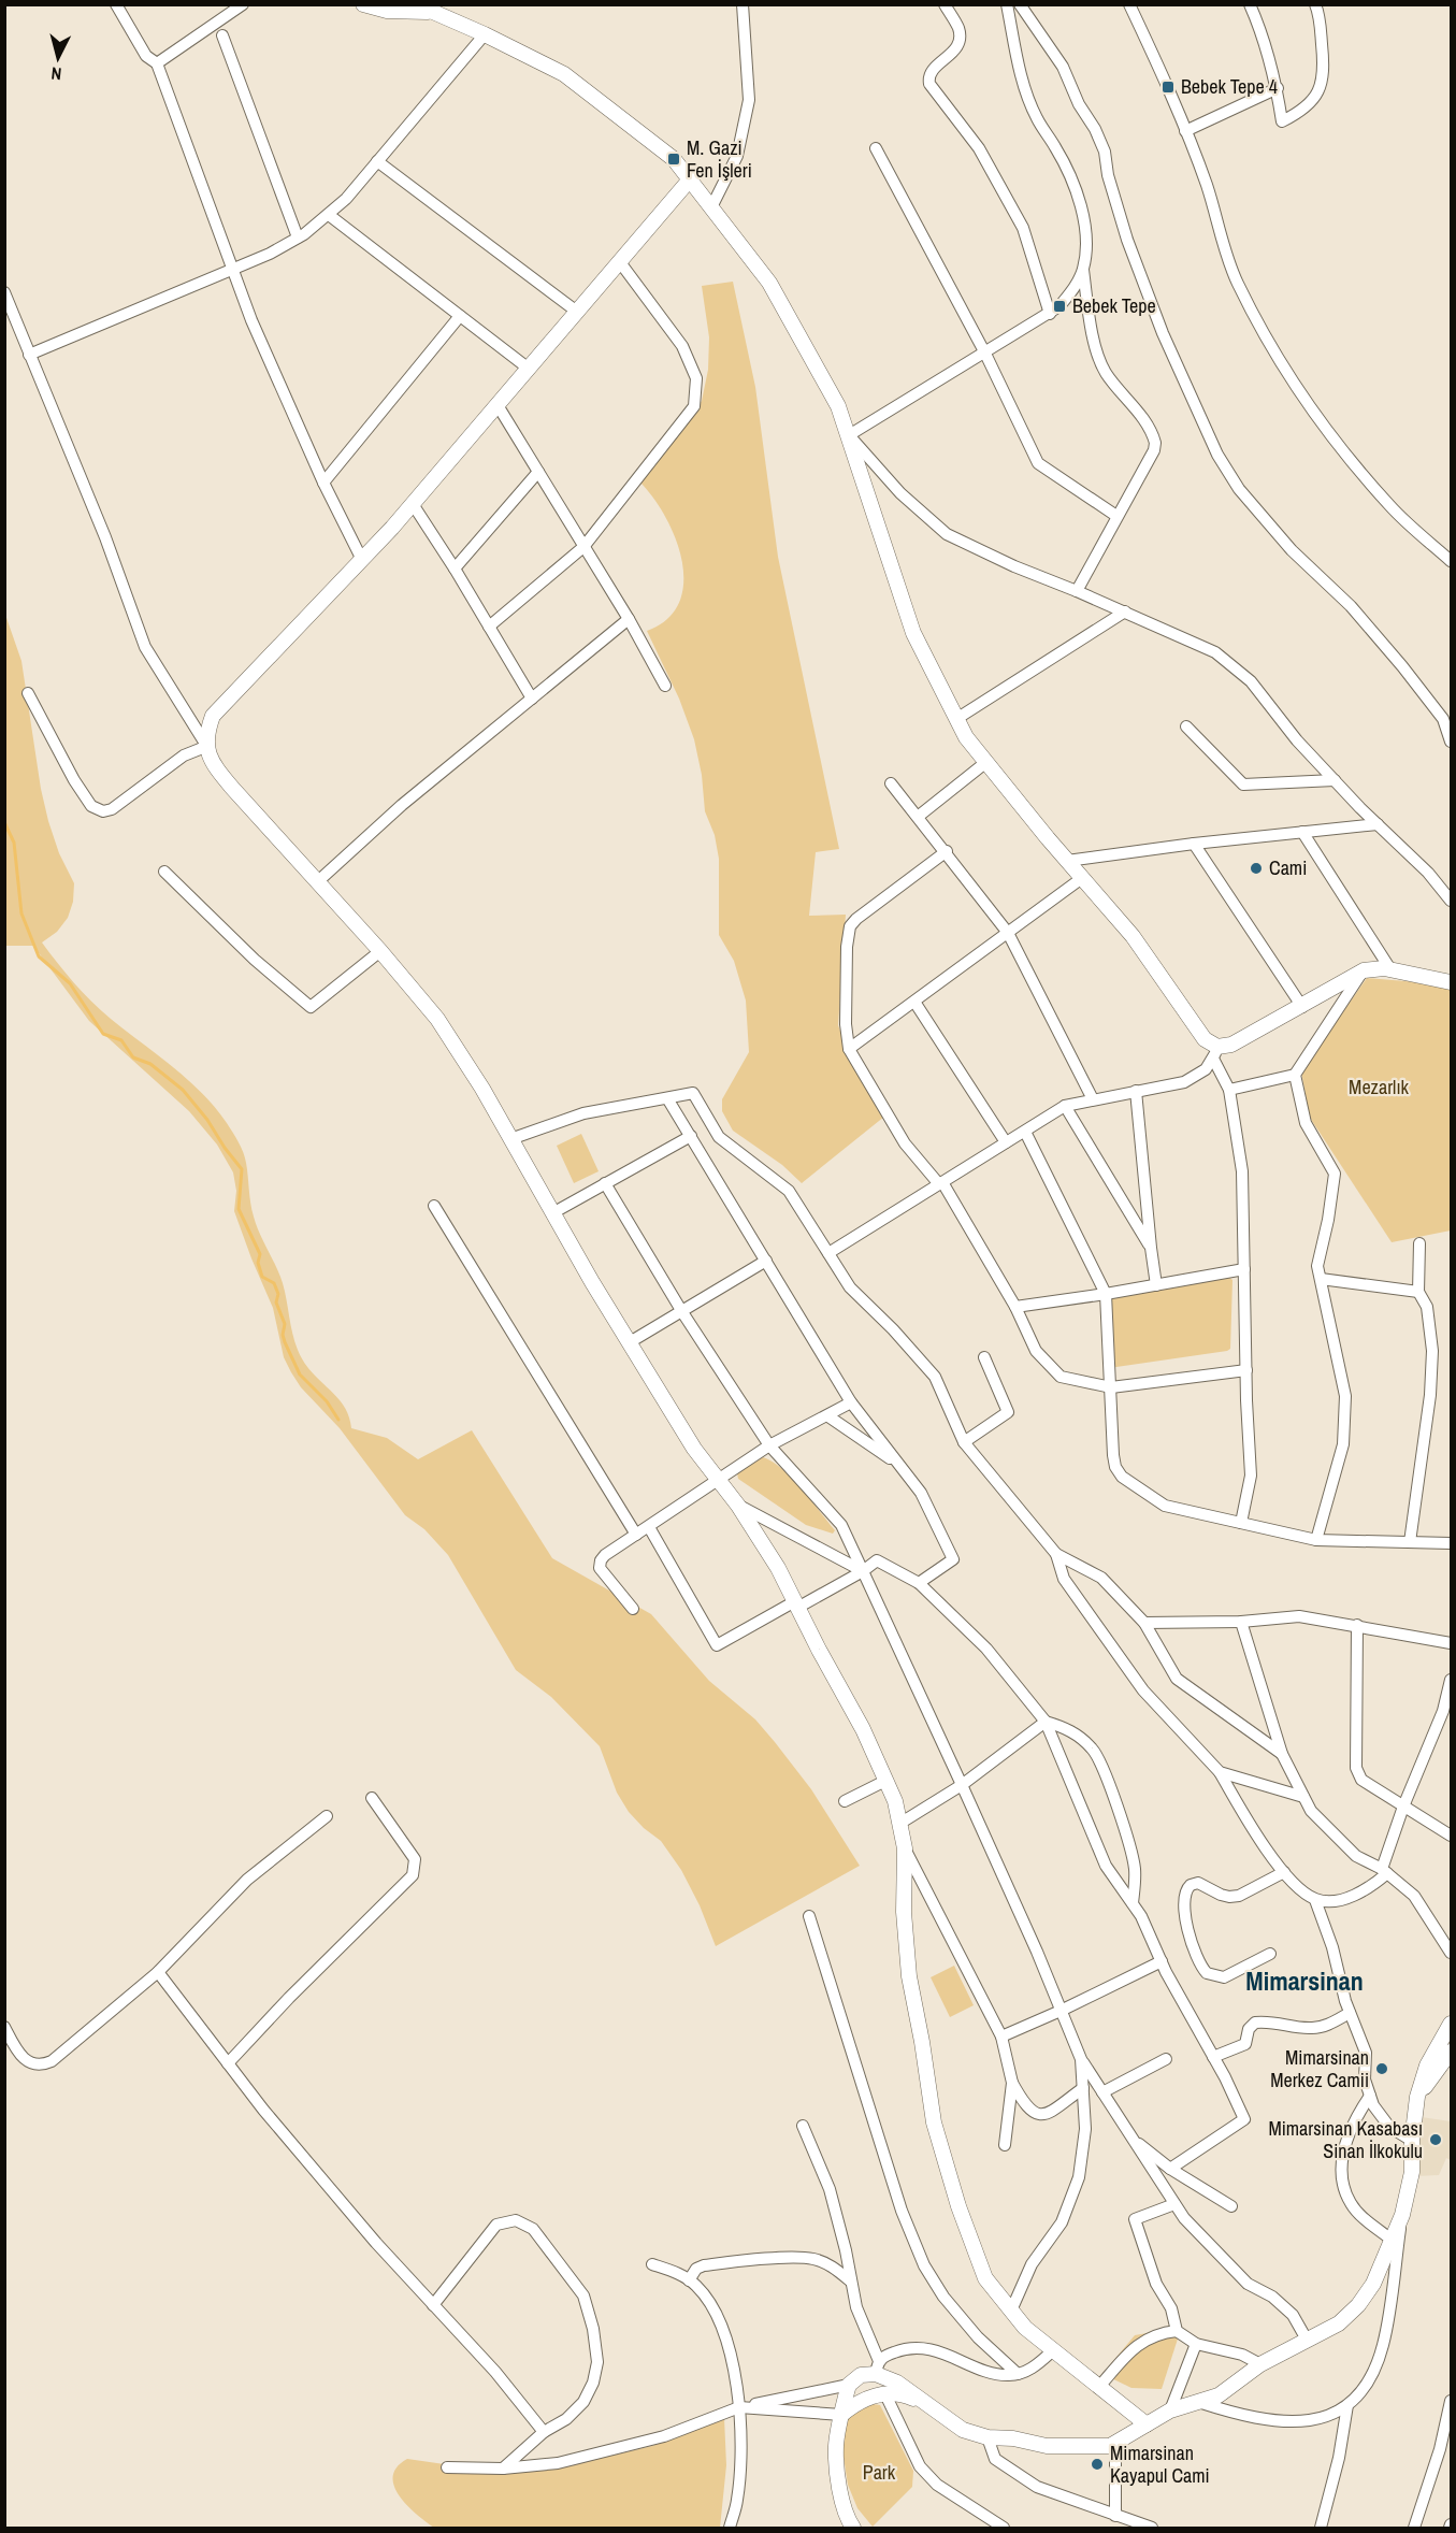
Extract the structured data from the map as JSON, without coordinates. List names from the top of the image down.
{
  "districts": ["Mimarsinan"],
  "parks": ["Mezarlık", "Park"],
  "places": {
    "transit": ["Bebek Tepe 4", "M. Gazi Fen İşleri", "Bebek Tepe"],
    "other": [
      "Cami",
      "Mimarsinan Merkez Camii",
      "Mimarsinan Kasabası Sinan İlkokulu",
      "Mimarsinan Kayapul Cami"
    ]
  },
  "north": "bottom"
}
